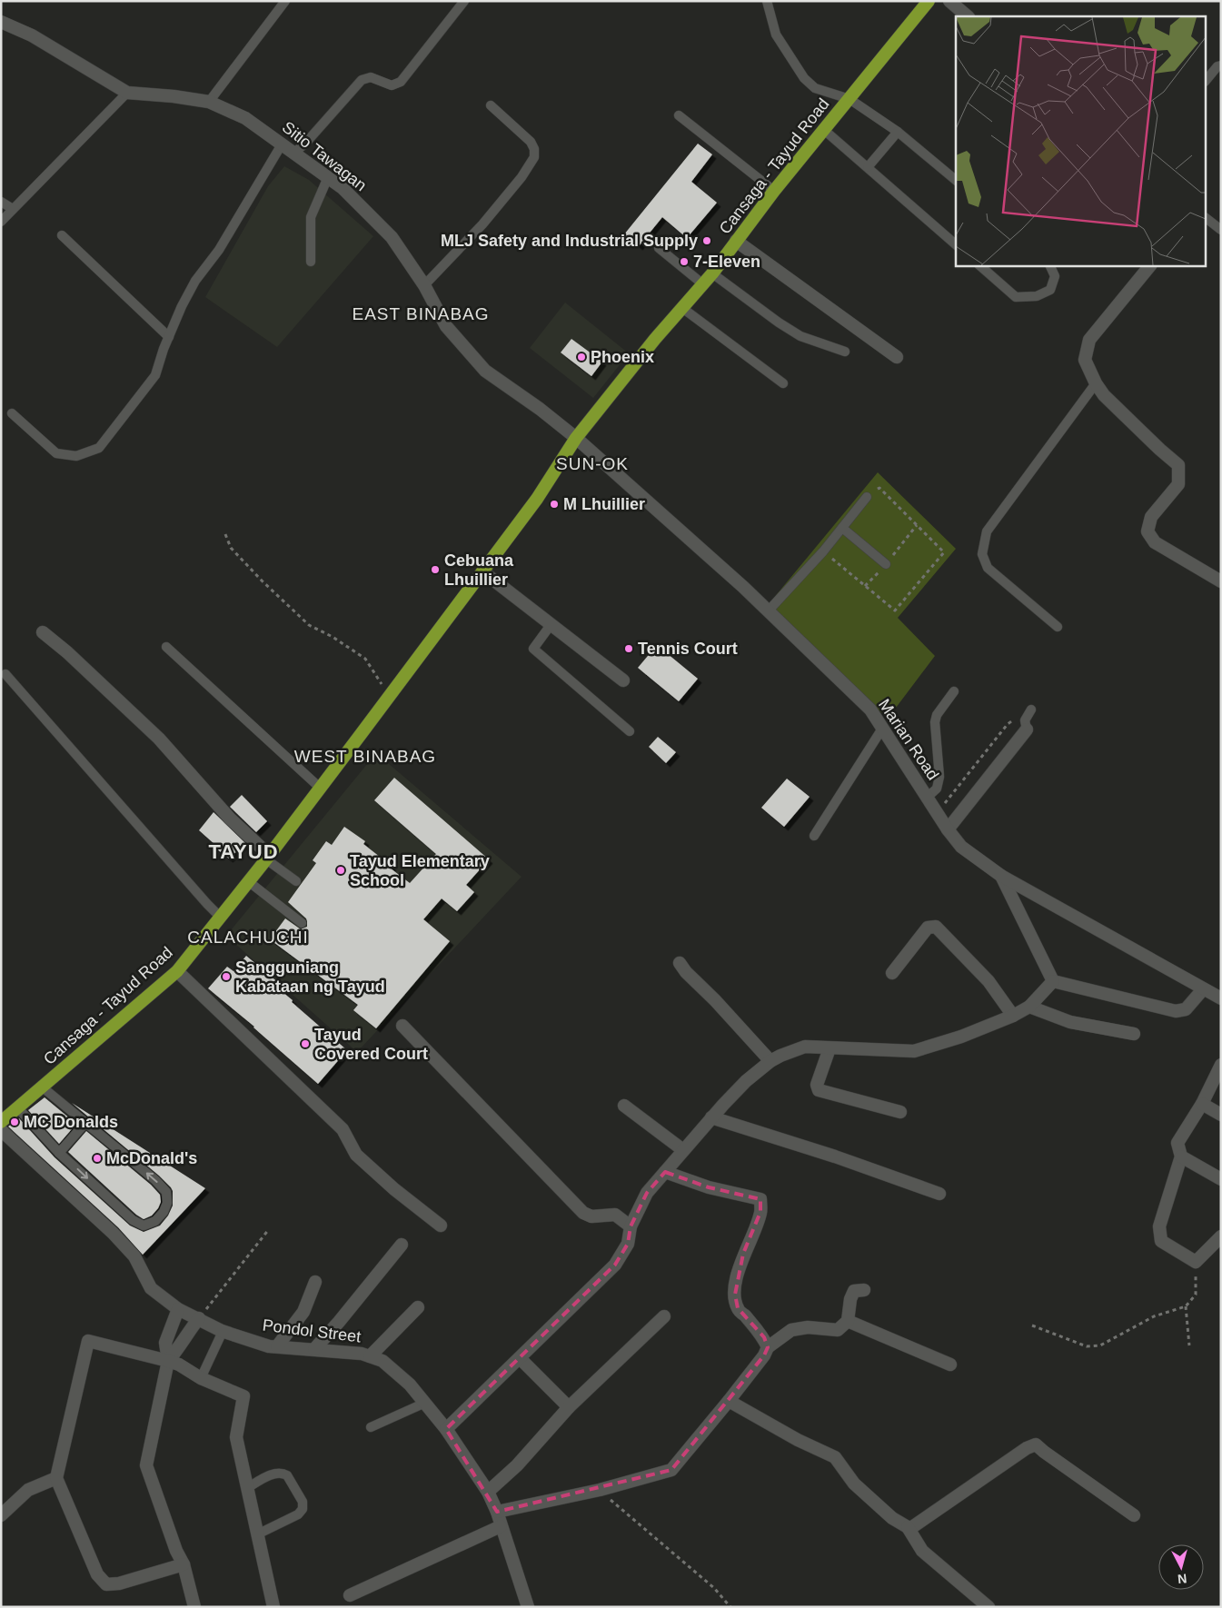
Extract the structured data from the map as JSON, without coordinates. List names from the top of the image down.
{
  "streets": {
    "highway": ["Cansaga - Tayud Road"],
    "street": ["Sitio Tawagan", "Marian Road", "Pondol Street"]
  },
  "crossings": [
    ["Sitio Tawagan", "Cansaga - Tayud Road"],
    ["Sitio Tawagan", "Marian Road"],
    ["Cansaga - Tayud Road", "Marian Road"]
  ],
  "districts": [
    "EAST BINABAG",
    "SUN-OK",
    "WEST BINABAG",
    "TAYUD",
    "CALACHUCHI"
  ],
  "places": [
    "MLJ Safety and Industrial Supply",
    "7-Eleven",
    "Phoenix",
    "M Lhuillier",
    "Cebuana Lhuillier",
    "Tennis Court",
    "Tayud Elementary School",
    "Sangguniang Kabataan ng Tayud",
    "Tayud Covered Court",
    "MC Donalds",
    "McDonald's"
  ],
  "north": "bottom"
}
